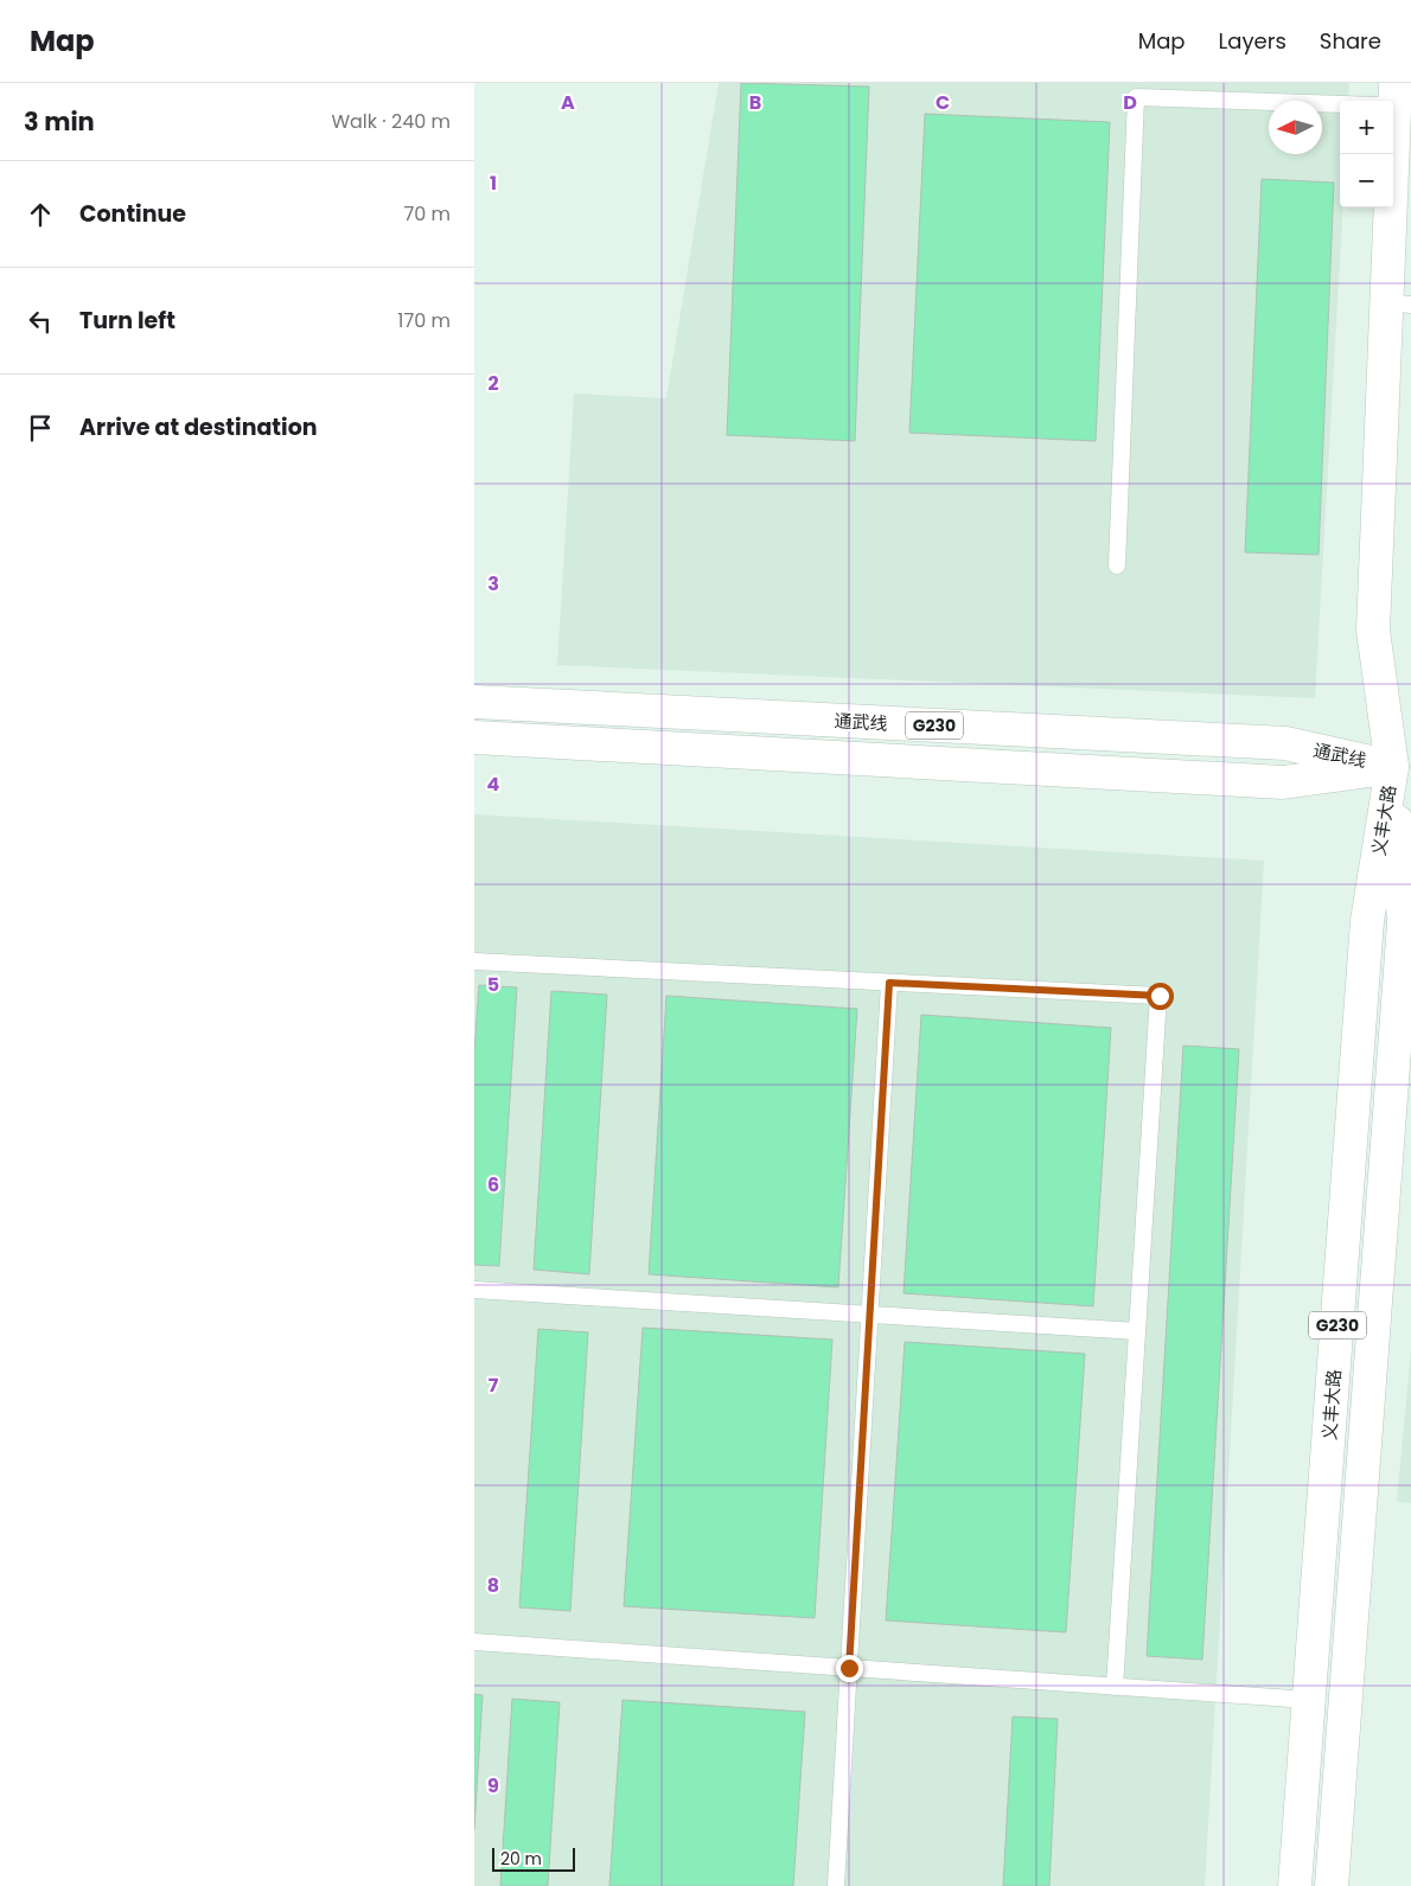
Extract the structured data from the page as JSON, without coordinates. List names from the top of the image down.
{
  "streets": {
    "main road": ["通武线", "G230", "义丰大路"]
  },
  "crossings": [
    ["通武线", "义丰大路"]
  ],
  "scale_bar": "20 m",
  "north": "left",
  "page": {
    "header": "Map",
    "nav": ["Map", "Layers", "Share"],
    "heading": ["3 min", "Walk · 240 m"],
    "map_buttons": ["+", "−"],
    "list": [
      ["Continue", "70 m"],
      ["Turn left", "170 m"],
      "Arrive at destination"
    ],
    "scale": "20 m"
  },
  "grid": {
    "columns": [
      "A",
      "B",
      "C",
      "D"
    ],
    "rows": [
      "1",
      "2",
      "3",
      "4",
      "5",
      "6",
      "7",
      "8",
      "9"
    ]
  }
}
